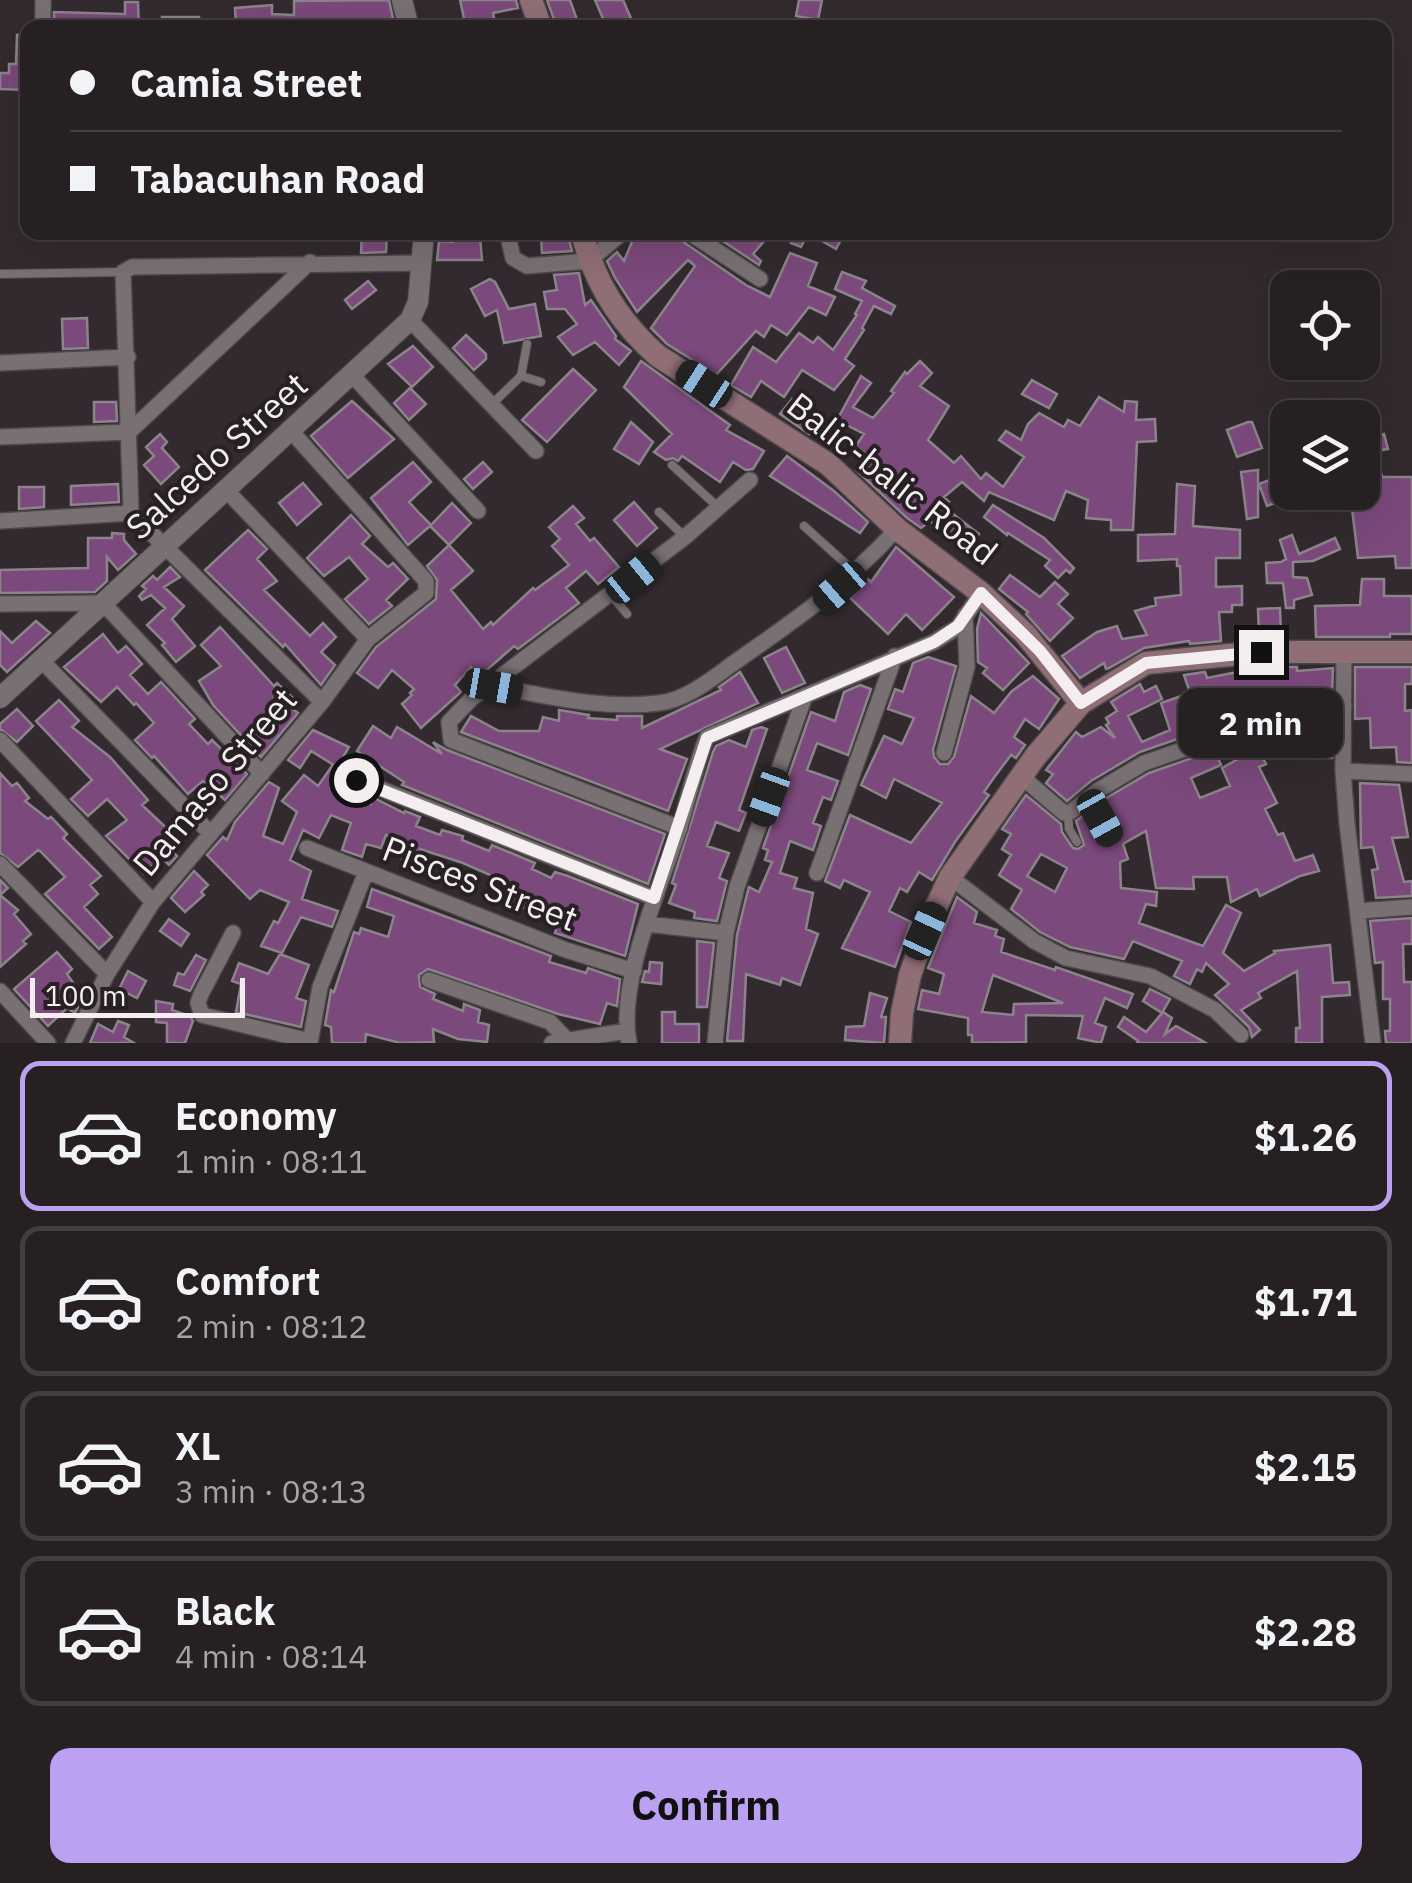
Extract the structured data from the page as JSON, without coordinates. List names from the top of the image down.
{
  "streets": {
    "main road": ["Balic-balic Road"],
    "street": ["Salcedo Street", "Damaso Street", "Pisces Street"]
  },
  "crossings": [
    ["Salcedo Street", "Damaso Street"]
  ],
  "scale_bar": "100 m",
  "page": {
    "banner": ["Camia Street", "Tabacuhan Road"],
    "bubble": "2 min",
    "scale": "100 m",
    "list": [
      {
        "name": "Economy",
        "note": "1 min · 08:11",
        "value": "$1.26"
      },
      {
        "name": "Comfort",
        "note": "2 min · 08:12",
        "value": "$1.71"
      },
      {
        "name": "XL",
        "note": "3 min · 08:13",
        "value": "$2.15"
      },
      {
        "name": "Black",
        "note": "4 min · 08:14",
        "value": "$2.28"
      }
    ],
    "buttons": "Confirm"
  }
}
